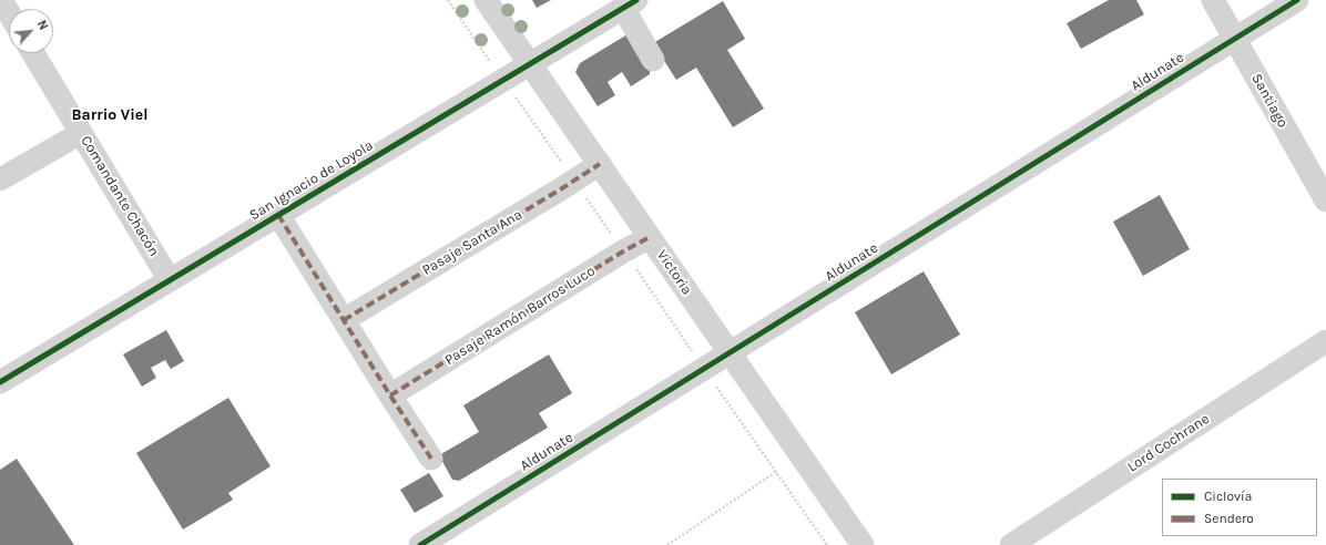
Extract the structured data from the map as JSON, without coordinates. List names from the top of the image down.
{
  "streets": {
    "street": [
      "Aldunate",
      "Santiago",
      "San Ignacio de Loyola",
      "Comandante Chacón",
      "Pasaje Santa Ana",
      "Victoria",
      "Pasaje Ramón Barros Luco",
      "Lord Cochrane"
    ]
  },
  "crossings": [
    ["Aldunate", "Santiago"],
    ["Aldunate", "Victoria"],
    ["San Ignacio de Loyola", "Comandante Chacón"],
    ["San Ignacio de Loyola", "Victoria"],
    ["Pasaje Santa Ana", "Victoria"],
    ["Victoria", "Pasaje Ramón Barros Luco"]
  ],
  "districts": ["Barrio Viel"],
  "legend": ["Ciclovía", "Sendero"],
  "north": "top right"
}
